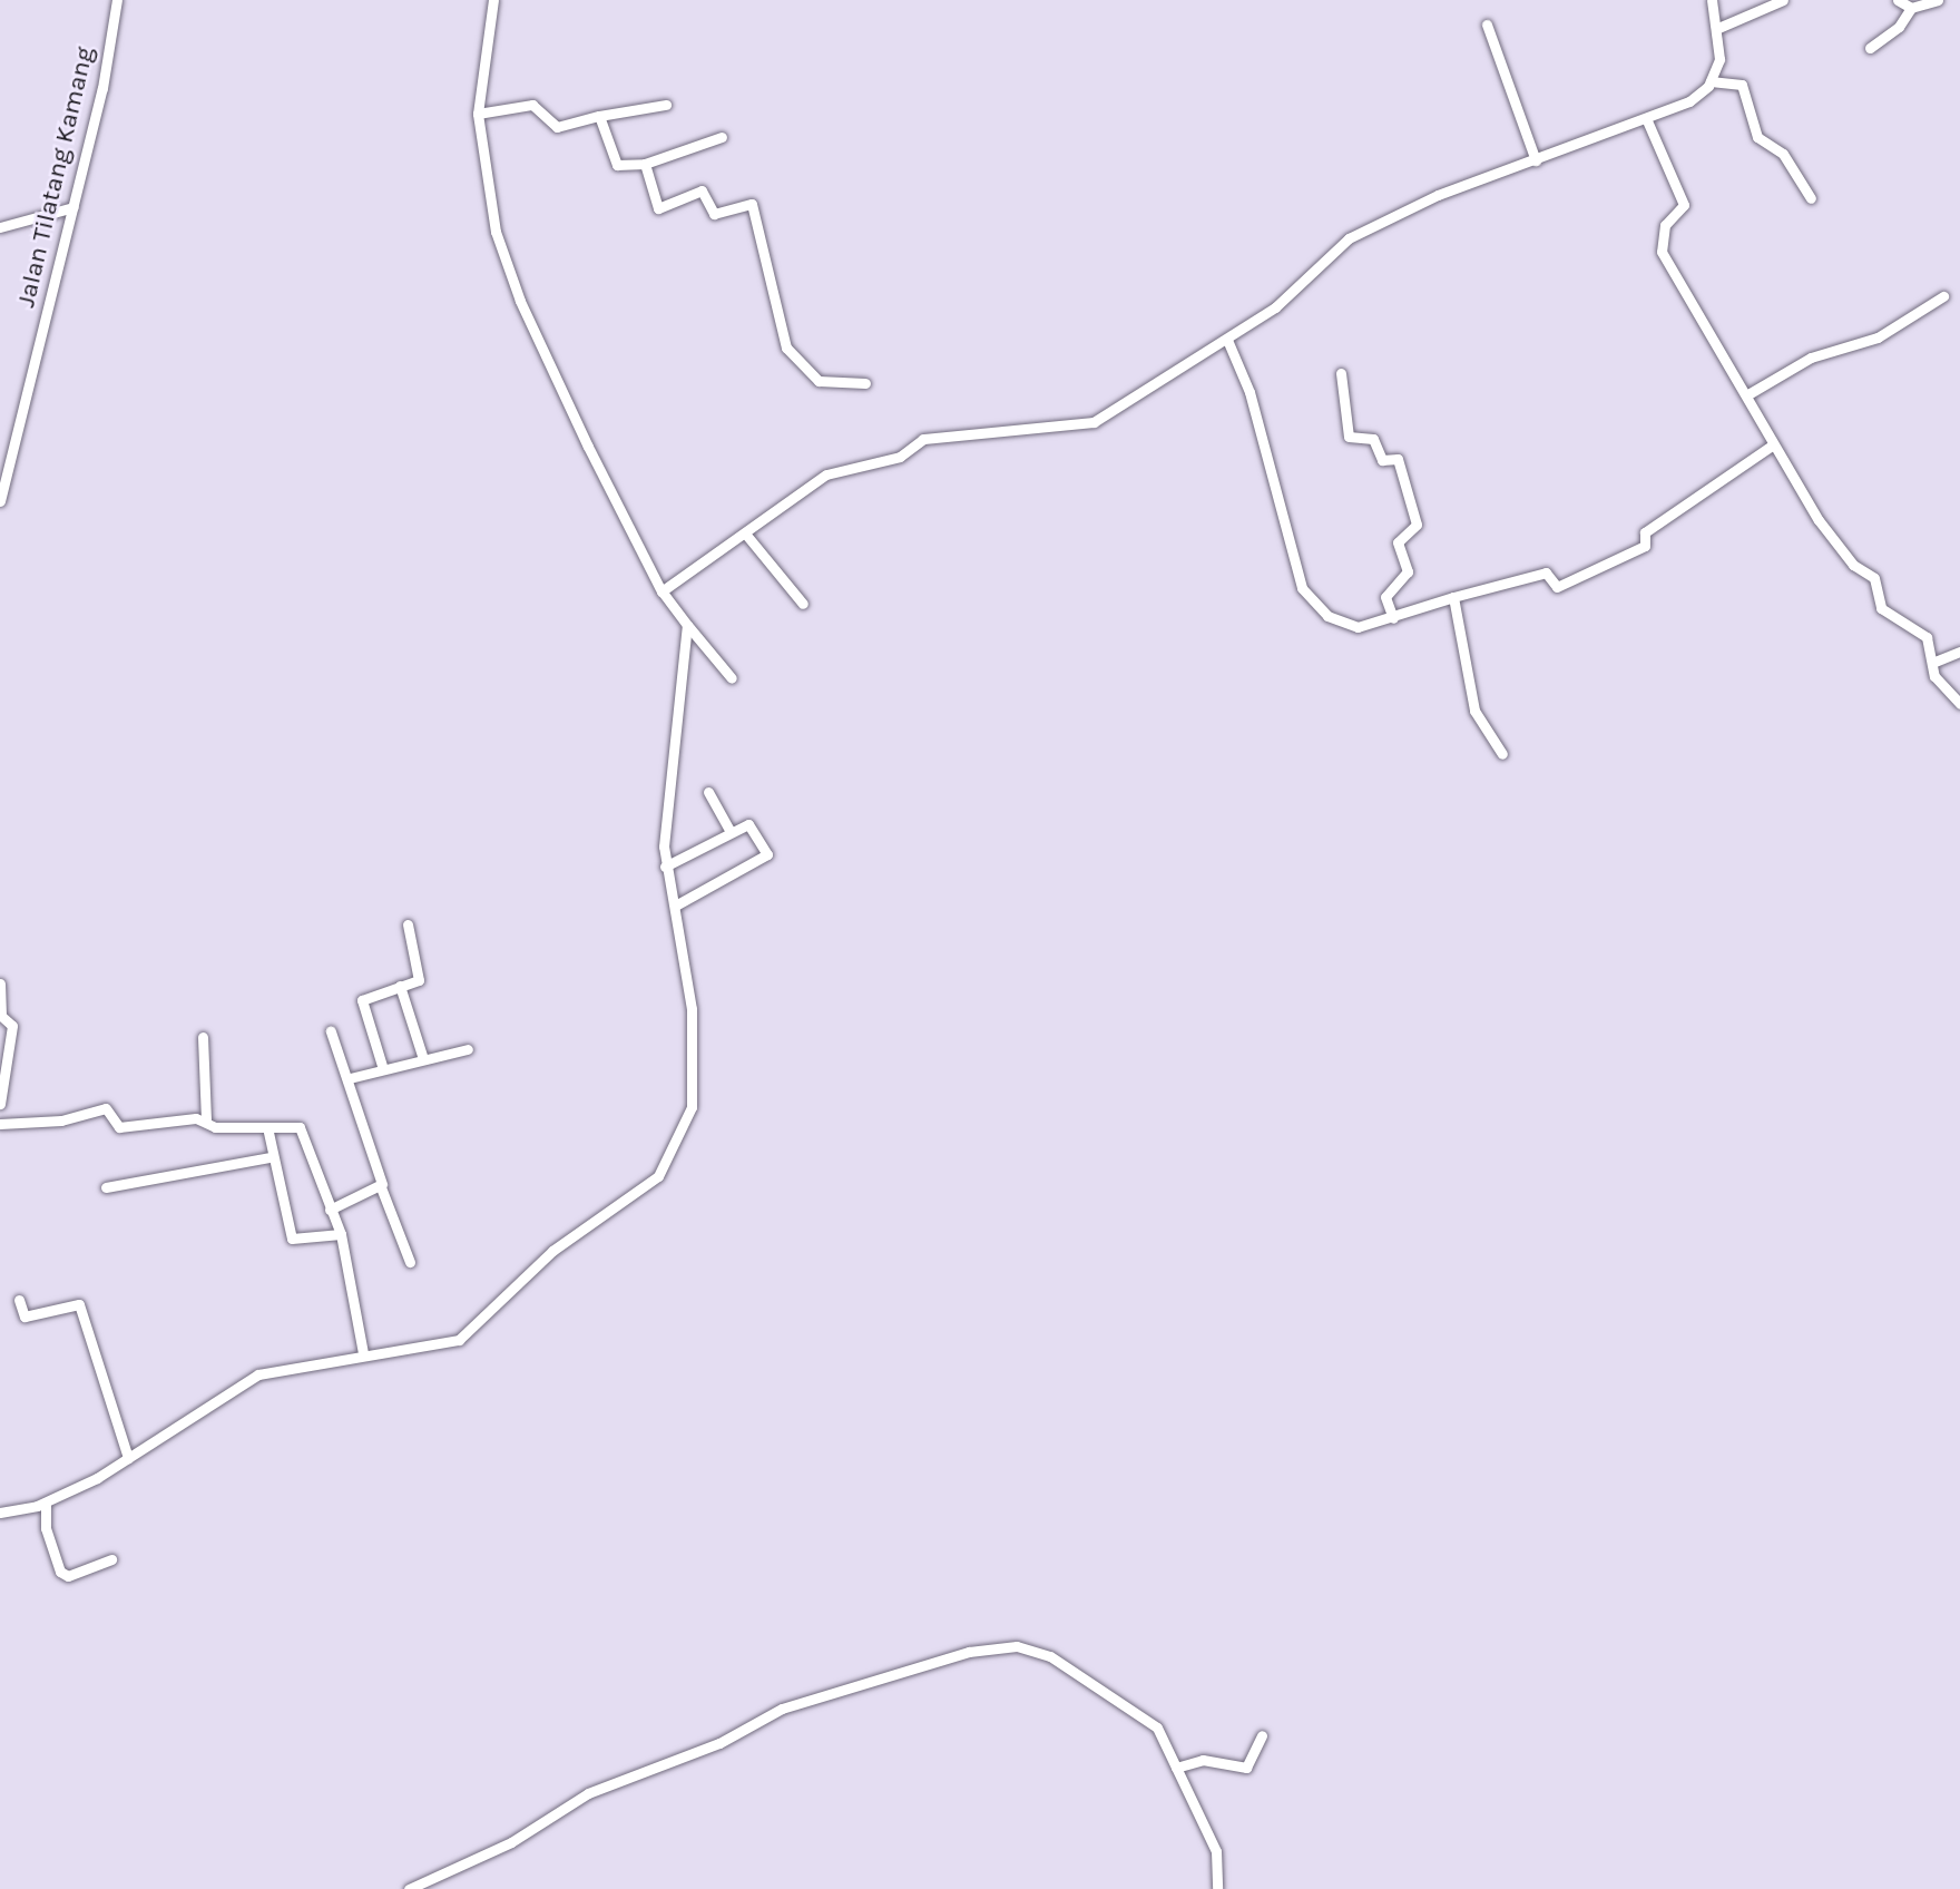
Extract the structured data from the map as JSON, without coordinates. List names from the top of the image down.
{
  "streets": {
    "street": ["Jalan Tilatang Kamang"]
  }
}
